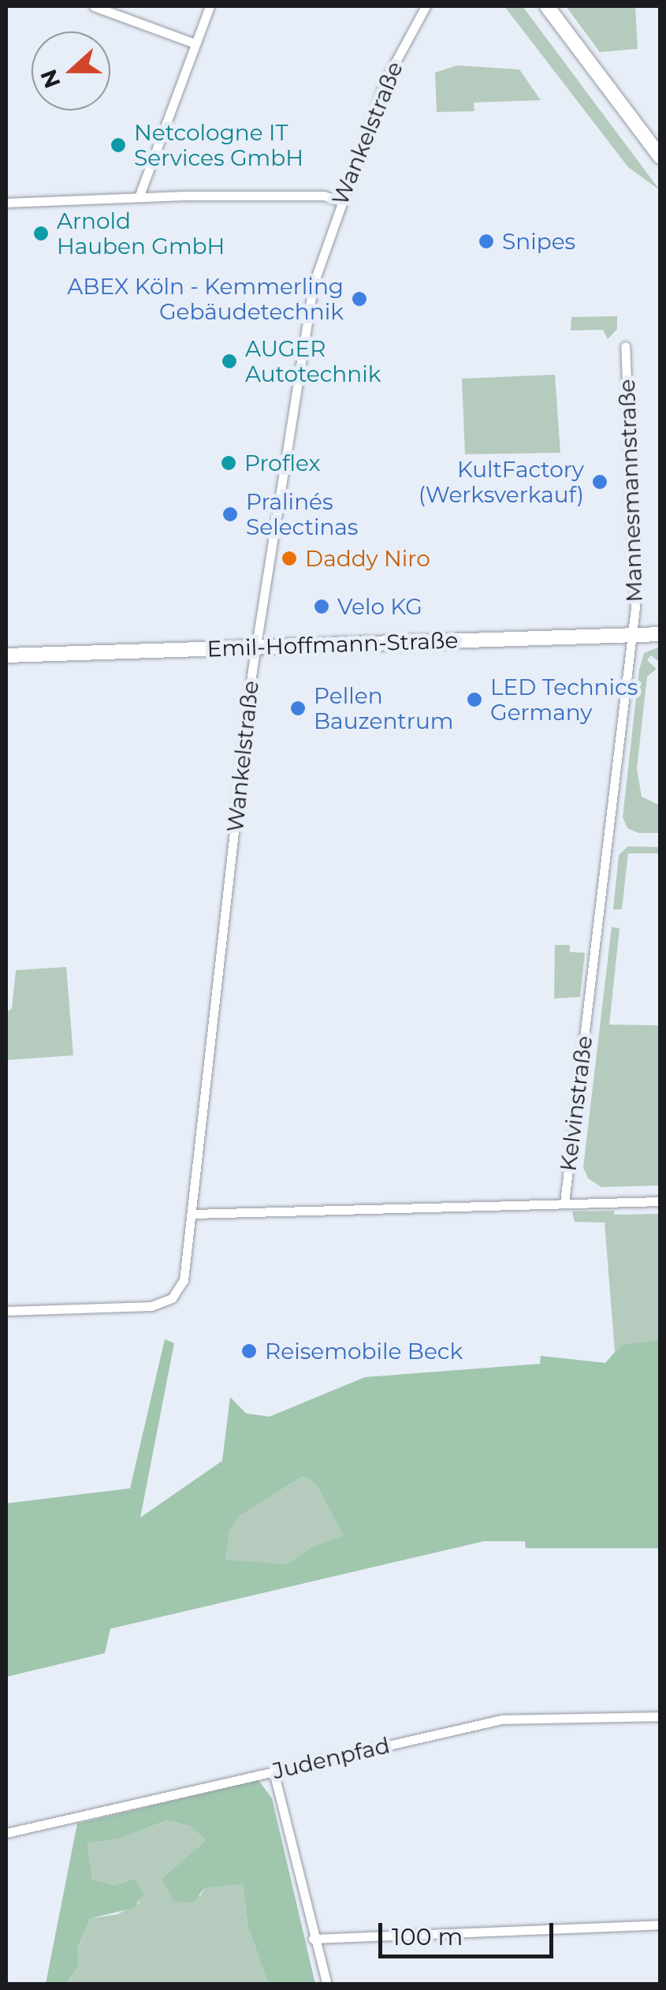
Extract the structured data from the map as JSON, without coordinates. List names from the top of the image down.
{
  "streets": {
    "street": [
      "Wankelstraße",
      "Mannesmannstraße",
      "Emil-Hoffmann-Straße",
      "Kelvinstraße",
      "Judenpfad"
    ]
  },
  "crossings": [
    ["Wankelstraße", "Emil-Hoffmann-Straße"],
    ["Wankelstraße", "Kelvinstraße"],
    ["Mannesmannstraße", "Emil-Hoffmann-Straße"],
    ["Mannesmannstraße", "Kelvinstraße"],
    ["Emil-Hoffmann-Straße", "Kelvinstraße"]
  ],
  "places": [
    "Netcologne IT Services GmbH",
    "Arnold Hauben GmbH",
    "Snipes",
    "ABEX Köln - Kemmerling Gebäudetechnik",
    "AUGER Autotechnik",
    "Proflex",
    "KultFactory (Werksverkauf)",
    "Pralinés Selectinas",
    "Daddy Niro",
    "Velo KG",
    "LED Technics Germany",
    "Pellen Bauzentrum",
    "Reisemobile Beck"
  ],
  "scale_bar": "100 m",
  "north": "left"
}
